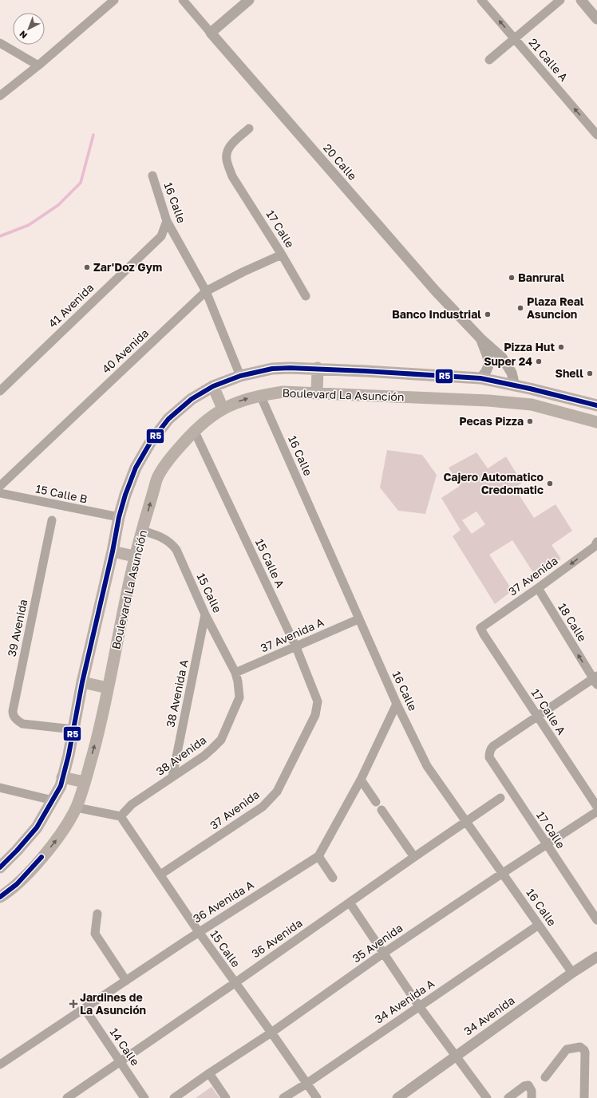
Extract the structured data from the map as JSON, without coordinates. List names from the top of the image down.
{
  "streets": {
    "main road": ["Boulevard La Asunción"],
    "street": [
      "21 Calle A",
      "20 Calle",
      "16 Calle",
      "17 Calle",
      "41 Avenida",
      "40 Avenida",
      "15 Calle B",
      "15 Calle A",
      "37 Avenida",
      "15 Calle",
      "18 Calle",
      "39 Avenida",
      "37 Avenida A",
      "38 Avenida A",
      "17 Calle A",
      "38 Avenida",
      "36 Avenida A",
      "36 Avenida",
      "35 Avenida",
      "34 Avenida A",
      "34 Avenida",
      "14 Calle"
    ]
  },
  "crossings": [
    ["20 Calle", "Boulevard La Asunción"],
    ["16 Calle", "41 Avenida"],
    ["16 Calle", "40 Avenida"],
    ["16 Calle", "Boulevard La Asunción"],
    ["16 Calle", "37 Avenida A"],
    ["16 Calle", "36 Avenida A"],
    ["16 Calle", "36 Avenida"],
    ["16 Calle", "35 Avenida"],
    ["16 Calle", "34 Avenida A"],
    ["16 Calle", "34 Avenida"],
    ["17 Calle", "40 Avenida"],
    ["17 Calle", "17 Calle A"],
    ["17 Calle", "35 Avenida"],
    ["Boulevard La Asunción", "15 Calle B"],
    ["Boulevard La Asunción", "15 Calle A"],
    ["Boulevard La Asunción", "15 Calle"],
    ["Boulevard La Asunción", "39 Avenida"],
    ["15 Calle A", "37 Avenida"],
    ["15 Calle A", "37 Avenida A"],
    ["37 Avenida", "15 Calle"],
    ["37 Avenida", "18 Calle"],
    ["37 Avenida", "17 Calle A"],
    ["15 Calle", "37 Avenida A"],
    ["15 Calle", "38 Avenida A"],
    ["15 Calle", "38 Avenida"],
    ["15 Calle", "36 Avenida A"],
    ["15 Calle", "36 Avenida"],
    ["15 Calle", "35 Avenida"],
    ["15 Calle", "34 Avenida A"],
    ["37 Avenida A", "38 Avenida"],
    ["38 Avenida A", "38 Avenida"],
    ["36 Avenida A", "14 Calle"],
    ["36 Avenida", "14 Calle"]
  ],
  "one_way": ["21 Calle A", "18 Calle"],
  "places": {
    "other": [
      "Zar'Doz Gym",
      "Banrural",
      "Plaza Real Asuncion",
      "Banco Industrial",
      "Pizza Hut",
      "Super 24",
      "Shell",
      "Pecas Pizza",
      "Cajero Automatico Credomatic"
    ],
    "health": ["Jardines de La Asunción"]
  },
  "lines": ["transit line R5"],
  "north": "bottom left"
}
